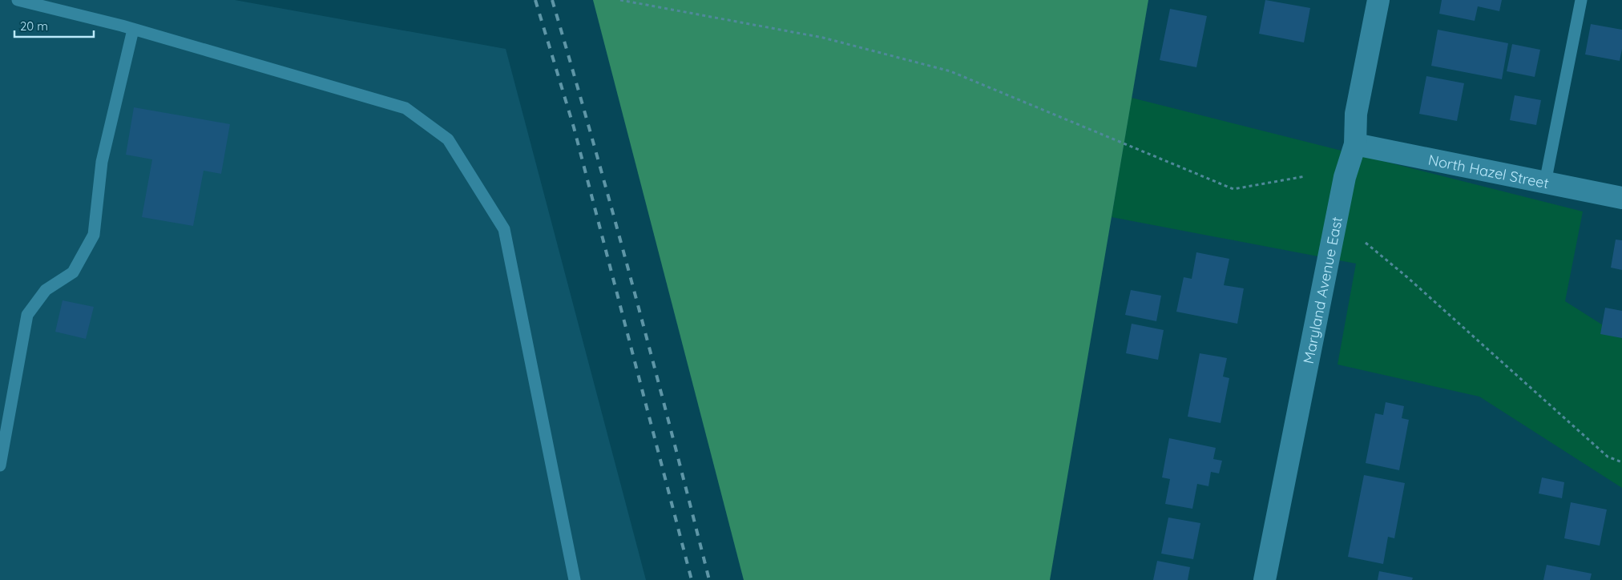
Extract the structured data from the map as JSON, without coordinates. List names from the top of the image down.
{
  "streets": {
    "street": ["North Hazel Street", "Maryland Avenue East"]
  },
  "crossings": [
    ["North Hazel Street", "Maryland Avenue East"]
  ],
  "scale_bar": "20 m"
}
